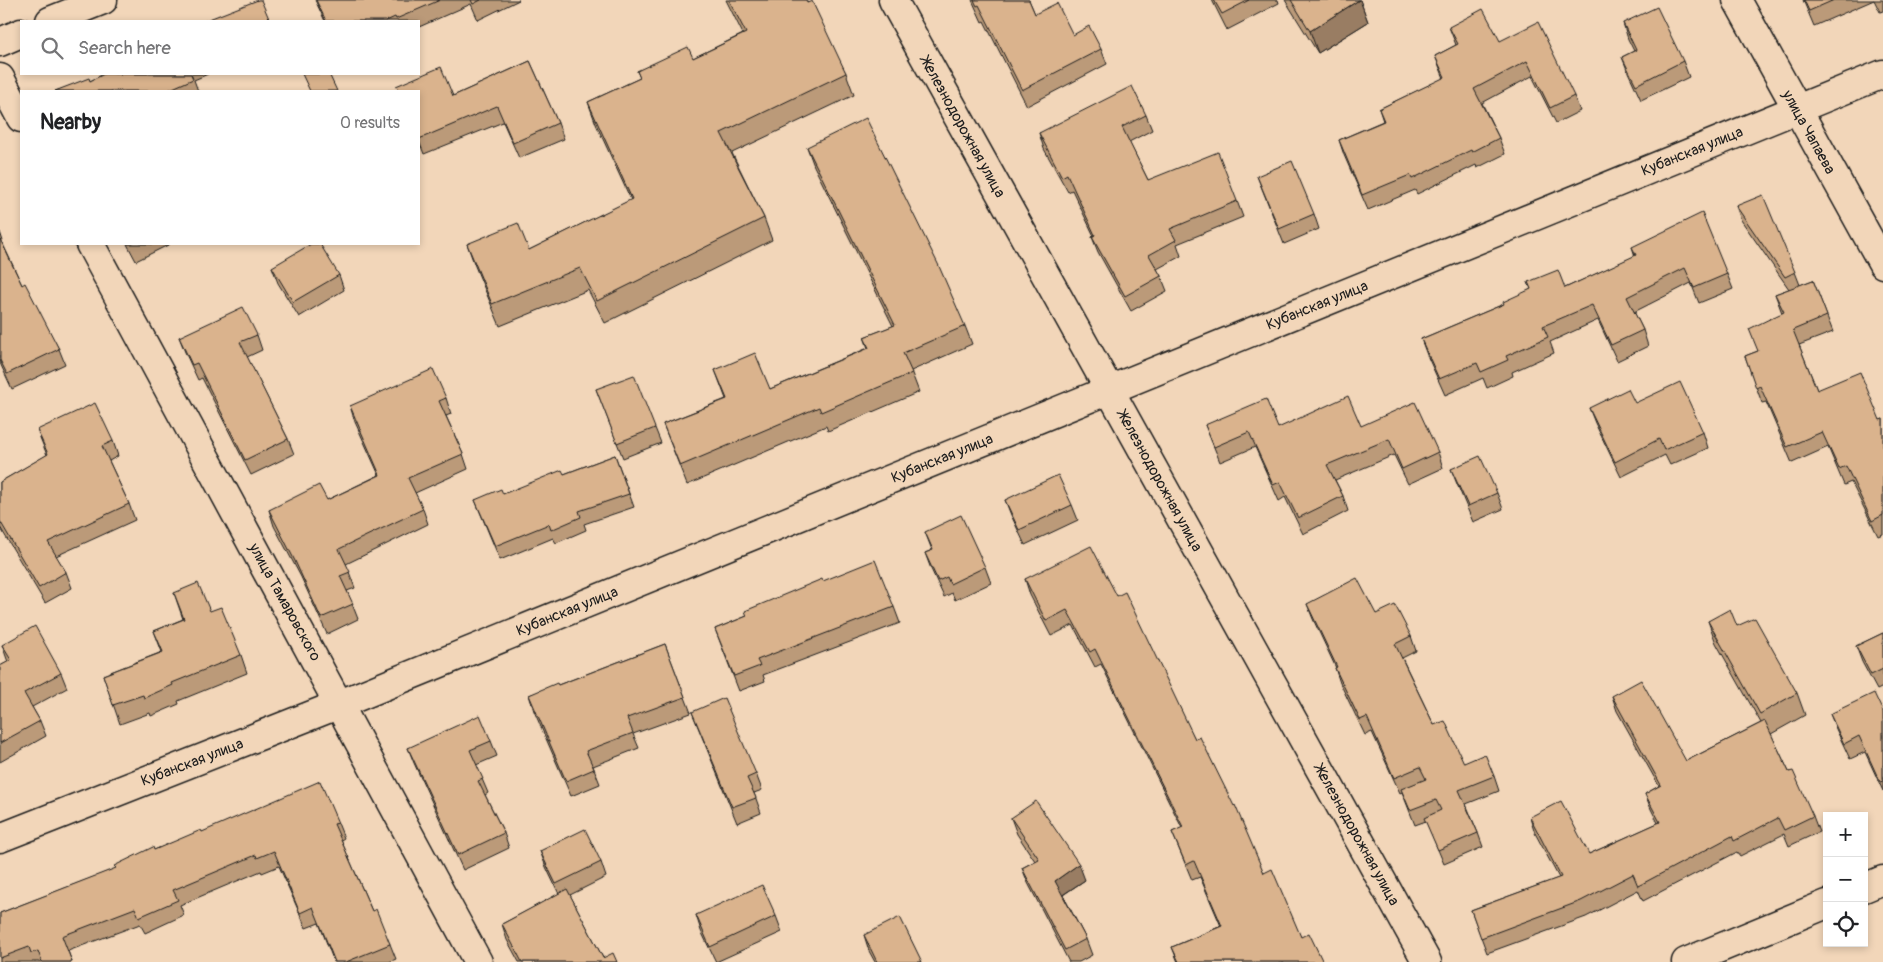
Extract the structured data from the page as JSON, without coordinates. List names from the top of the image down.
{
  "streets": {
    "street": [
      "Железнодорожная улица",
      "улица Чапаева",
      "Кубанская улица",
      "улица Тамаровского"
    ]
  },
  "crossings": [
    ["Железнодорожная улица", "Кубанская улица"],
    ["улица Чапаева", "Кубанская улица"],
    ["Кубанская улица", "улица Тамаровского"]
  ],
  "page": {
    "search": "Search here",
    "heading": ["Nearby", "0 results"],
    "map_buttons": ["+", "−"]
  }
}
